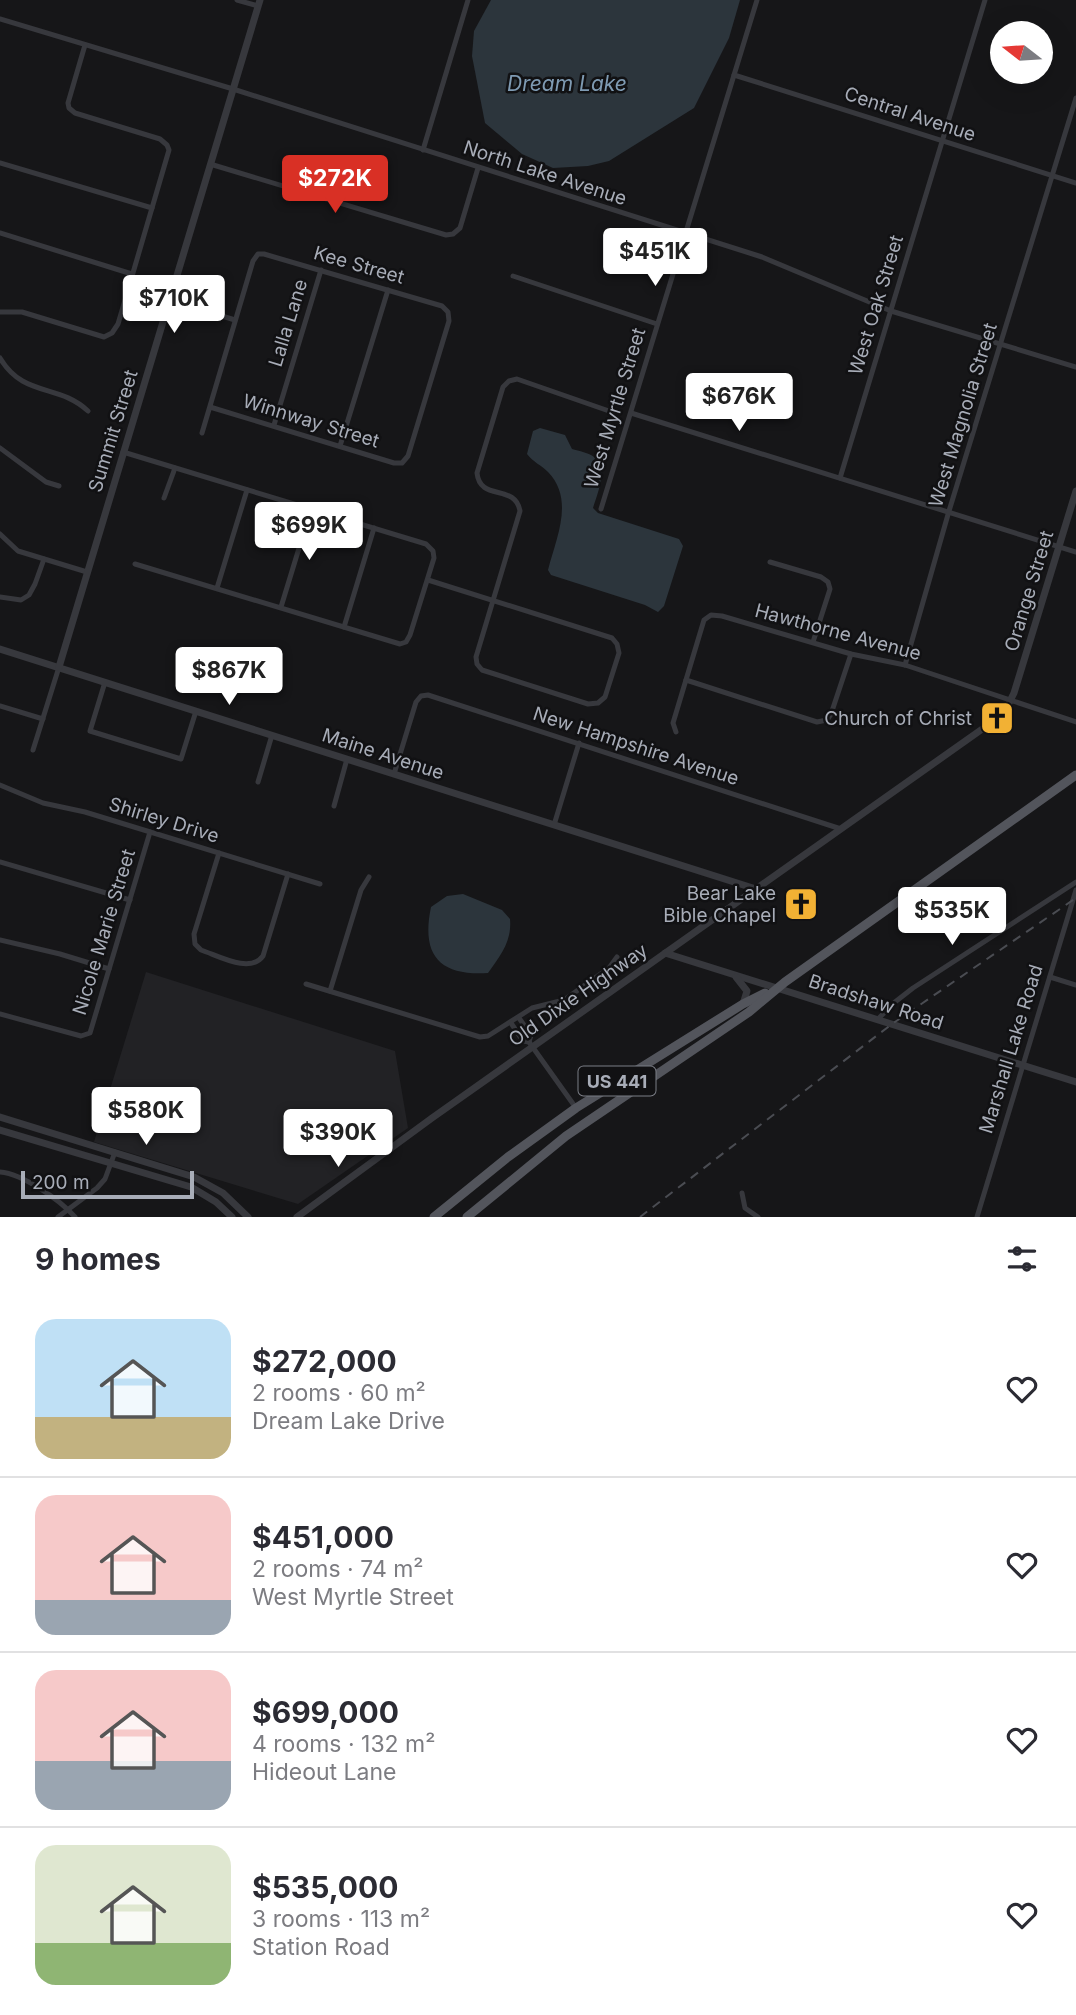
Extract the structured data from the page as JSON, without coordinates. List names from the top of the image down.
{
  "streets": {
    "main road": ["US 441"],
    "street": [
      "Central Avenue",
      "North Lake Avenue",
      "Kee Street",
      "West Oak Street",
      "Lalla Lane",
      "West Myrtle Street",
      "West Magnolia Street",
      "Winnway Street",
      "Summit Street",
      "Orange Street",
      "Hawthorne Avenue",
      "New Hampshire Avenue",
      "Maine Avenue",
      "Shirley Drive",
      "Nicole Marie Street",
      "Old Dixie Highway",
      "Bradshaw Road",
      "Marshall Lake Road"
    ]
  },
  "crossings": [
    ["Central Avenue", "West Oak Street"],
    ["Central Avenue", "West Myrtle Street"],
    ["Central Avenue", "West Magnolia Street"],
    ["North Lake Avenue", "West Oak Street"],
    ["North Lake Avenue", "West Myrtle Street"],
    ["North Lake Avenue", "West Magnolia Street"],
    ["North Lake Avenue", "Summit Street"],
    ["Kee Street", "Lalla Lane"],
    ["Kee Street", "Winnway Street"],
    ["Lalla Lane", "Winnway Street"],
    ["West Magnolia Street", "Hawthorne Avenue"],
    ["Summit Street", "Maine Avenue"],
    ["Orange Street", "Hawthorne Avenue"],
    ["Orange Street", "Old Dixie Highway"],
    ["Hawthorne Avenue", "Old Dixie Highway"],
    ["New Hampshire Avenue", "Maine Avenue"],
    ["New Hampshire Avenue", "Old Dixie Highway"],
    ["Maine Avenue", "Old Dixie Highway"],
    ["Shirley Drive", "Nicole Marie Street"],
    ["Old Dixie Highway", "Bradshaw Road"],
    ["Bradshaw Road", "Marshall Lake Road"],
    ["Bradshaw Road", "US 441"]
  ],
  "water": ["Dream Lake"],
  "places": {
    "church": ["Church of Christ", "Bear Lake Bible Chapel"]
  },
  "scale_bar": "200 m",
  "north": "left",
  "page": {
    "price": [
      "$272K",
      "$451K",
      "$710K",
      "$676K",
      "$699K",
      "$867K",
      "$535K",
      "$580K",
      "$390K"
    ],
    "scale": "200 m",
    "heading": "9 homes",
    "list": [
      {
        "name": "$272,000",
        "note": "2 rooms · 60 m² · Dream Lake Drive"
      },
      {
        "name": "$451,000",
        "note": "2 rooms · 74 m² · West Myrtle Street"
      },
      {
        "name": "$699,000",
        "note": "4 rooms · 132 m² · Hideout Lane"
      },
      {
        "name": "$535,000",
        "note": "3 rooms · 113 m² · Station Road"
      }
    ]
  }
}
